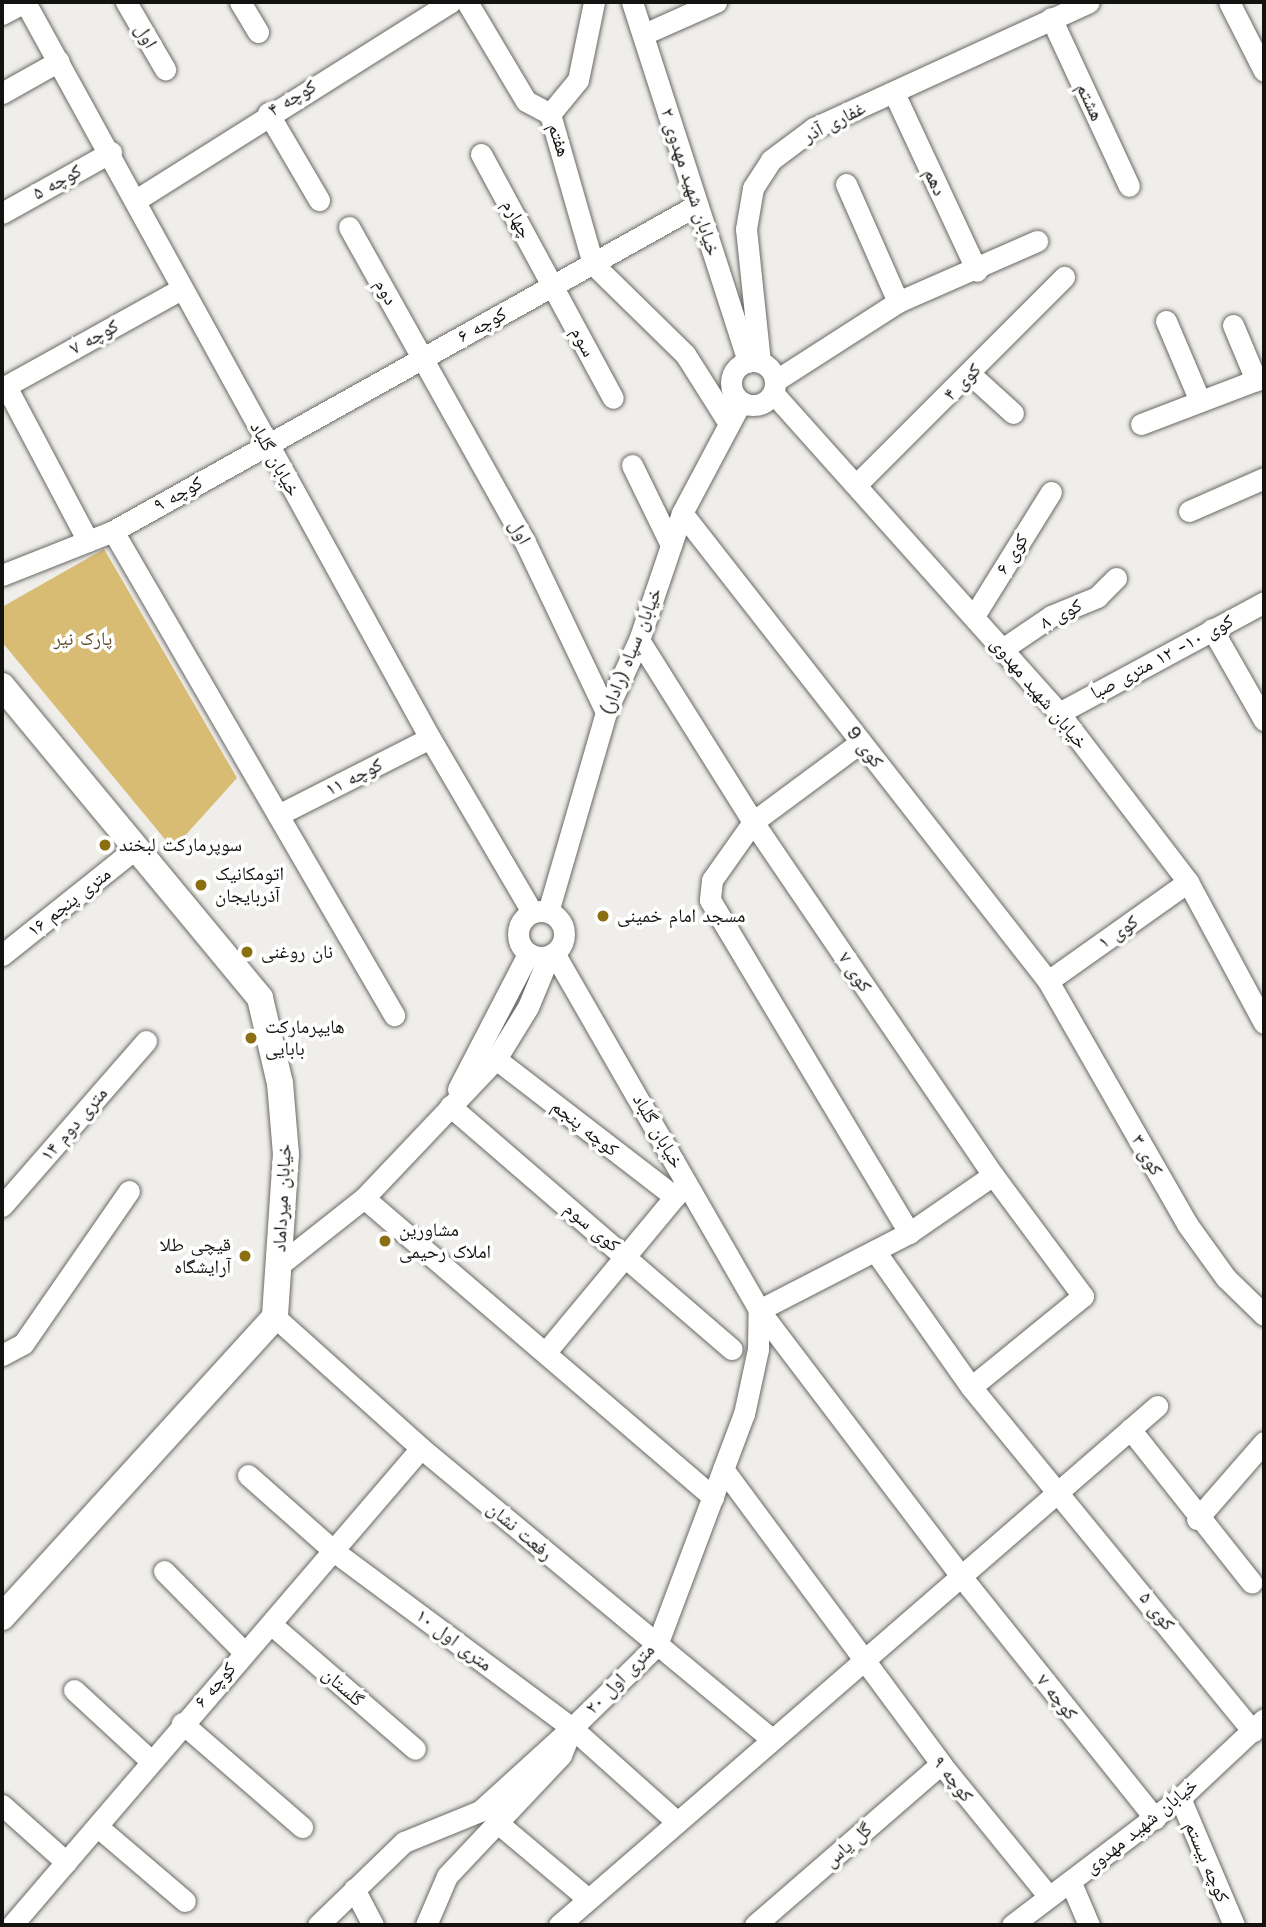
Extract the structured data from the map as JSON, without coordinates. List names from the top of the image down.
{
  "streets": {
    "main road": ["خیابان میرداماد"],
    "street": [
      "اول",
      "کوچه ۴",
      "هشتم",
      "غفاری آذر",
      "هفتم",
      "کوچه ۵",
      "خیابان شهید مهدوی ۲",
      "دهم",
      "چهارم",
      "دوم",
      "کوچه ۶",
      "کوچه ۷",
      "سوم",
      "کوی ۴",
      "خیابان گلباد",
      "کوچه ۹",
      "کوی ۶",
      "کوی ۸",
      "خیابان سپاه (رادار)",
      "کوی ۱۰- ۱۲ متری صبا",
      "خیابان شهید مهدوی",
      "کوی 9",
      "کوچه ۱۱",
      "۱۶ متری پنجم",
      "کوی ۱",
      "کوی ۷",
      "۱۴ متری دوم",
      "کوچه پنجم",
      "کوی ۳",
      "کوی سوم",
      "رفعت نشان",
      "کوی ۵",
      "۱۰ متری اول",
      "۲۰ متری اول",
      "گلستان",
      "گل یاس",
      "کوچه بیستم"
    ]
  },
  "crossings": [
    ["اول", "دوم"],
    ["اول", "کوچه ۶"],
    ["اول", "خیابان سپاه (رادار)"],
    ["کوچه ۴", "خیابان گلباد"],
    ["هشتم", "غفاری آذر"],
    ["غفاری آذر", "خیابان شهید مهدوی ۲"],
    ["غفاری آذر", "دهم"],
    ["غفاری آذر", "خیابان سپاه (رادار)"],
    ["غفاری آذر", "خیابان شهید مهدوی"],
    ["هفتم", "کوچه ۶"],
    ["کوچه ۵", "خیابان گلباد"],
    ["خیابان شهید مهدوی ۲", "کوچه ۶"],
    ["خیابان شهید مهدوی ۲", "خیابان سپاه (رادار)"],
    ["خیابان شهید مهدوی ۲", "خیابان شهید مهدوی"],
    ["چهارم", "کوچه ۶"],
    ["چهارم", "سوم"],
    ["دوم", "کوچه ۶"],
    ["کوچه ۶", "سوم"],
    ["کوچه ۶", "خیابان گلباد"],
    ["کوچه ۶", "کوچه ۹"],
    ["کوچه ۶", "رفعت نشان"],
    ["کوچه ۶", "۱۰ متری اول"],
    ["کوچه ۶", "گلستان"],
    ["کوچه ۷", "خیابان گلباد"],
    ["کوچه ۷", "کوچه ۹"],
    ["کوچه ۷", "خیابان شهید مهدوی"],
    ["کوی ۴", "خیابان شهید مهدوی"],
    ["خیابان گلباد", "کوچه ۹"],
    ["خیابان گلباد", "خیابان سپاه (رادار)"],
    ["خیابان گلباد", "کوچه ۱۱"],
    ["خیابان گلباد", "کوچه پنجم"],
    ["خیابان گلباد", "۲۰ متری اول"],
    ["کوچه ۹", "خیابان شهید مهدوی"],
    ["کوچه ۹", "۲۰ متری اول"],
    ["کوچه ۹", "گل یاس"],
    ["کوی ۶", "خیابان شهید مهدوی"],
    ["کوی ۸", "خیابان شهید مهدوی"],
    ["خیابان سپاه (رادار)", "خیابان شهید مهدوی"],
    ["خیابان سپاه (رادار)", "کوی 9"],
    ["خیابان سپاه (رادار)", "کوی ۷"],
    ["کوی ۱۰- ۱۲ متری صبا", "خیابان شهید مهدوی"],
    ["خیابان شهید مهدوی", "کوی ۱"],
    ["خیابان شهید مهدوی", "کوی ۵"],
    ["خیابان شهید مهدوی", "کوچه بیستم"],
    ["کوی 9", "کوی ۱"],
    ["کوی 9", "کوی ۳"],
    ["۱۶ متری پنجم", "خیابان میرداماد"],
    ["کوی ۱", "کوی ۳"],
    ["کوی ۷", "کوی ۵"],
    ["خیابان میرداماد", "رفعت نشان"],
    ["رفعت نشان", "۲۰ متری اول"],
    ["۱۰ متری اول", "۲۰ متری اول"]
  ],
  "parks": ["پارک نیر"],
  "places": [
    "سوپرمارکت لبخند",
    "اتومکانیک آذربایجان",
    "مسجد امام خمینی",
    "نان روغنی",
    "هایپرمارکت بابایی",
    "مشاورین املاک رحیمی",
    "قیچی طلا آرایشگاه"
  ]
}
